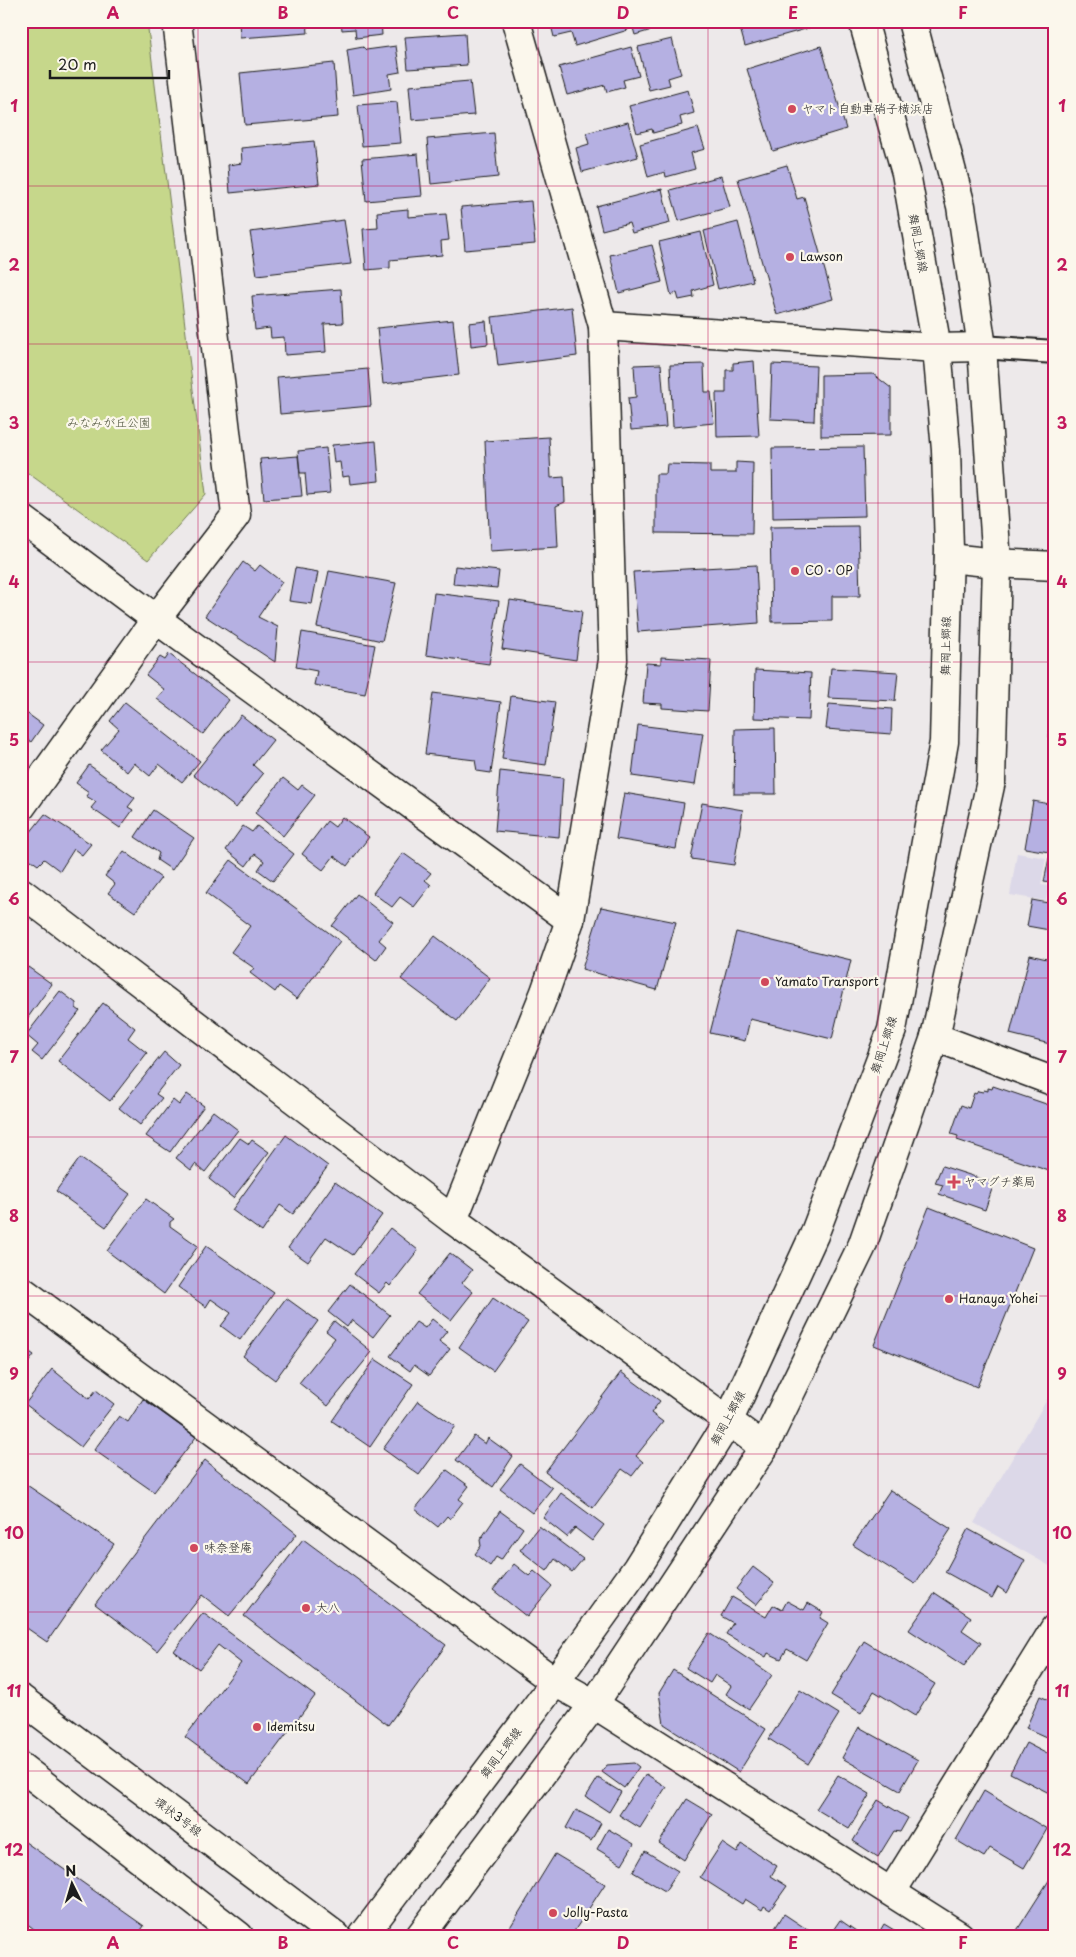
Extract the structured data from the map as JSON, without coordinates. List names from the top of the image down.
{
  "streets": {
    "street": ["舞岡上郷線", "環状3号線"]
  },
  "parks": ["みなみが丘公園"],
  "places": {
    "other": [
      "ヤマト自動車硝子横浜店",
      "Lawson",
      "CO・OP",
      "Yamato Transport",
      "Hanaya Yohei",
      "味奈登庵",
      "大八",
      "Idemitsu",
      "Jolly-Pasta"
    ],
    "health": ["ヤマグチ薬局"]
  },
  "scale_bar": "20 m",
  "north": "top",
  "grid": {
    "columns": [
      "A",
      "B",
      "C",
      "D",
      "E",
      "F"
    ],
    "rows": [
      "1",
      "2",
      "3",
      "4",
      "5",
      "6",
      "7",
      "8",
      "9",
      "10",
      "11",
      "12"
    ]
  }
}
